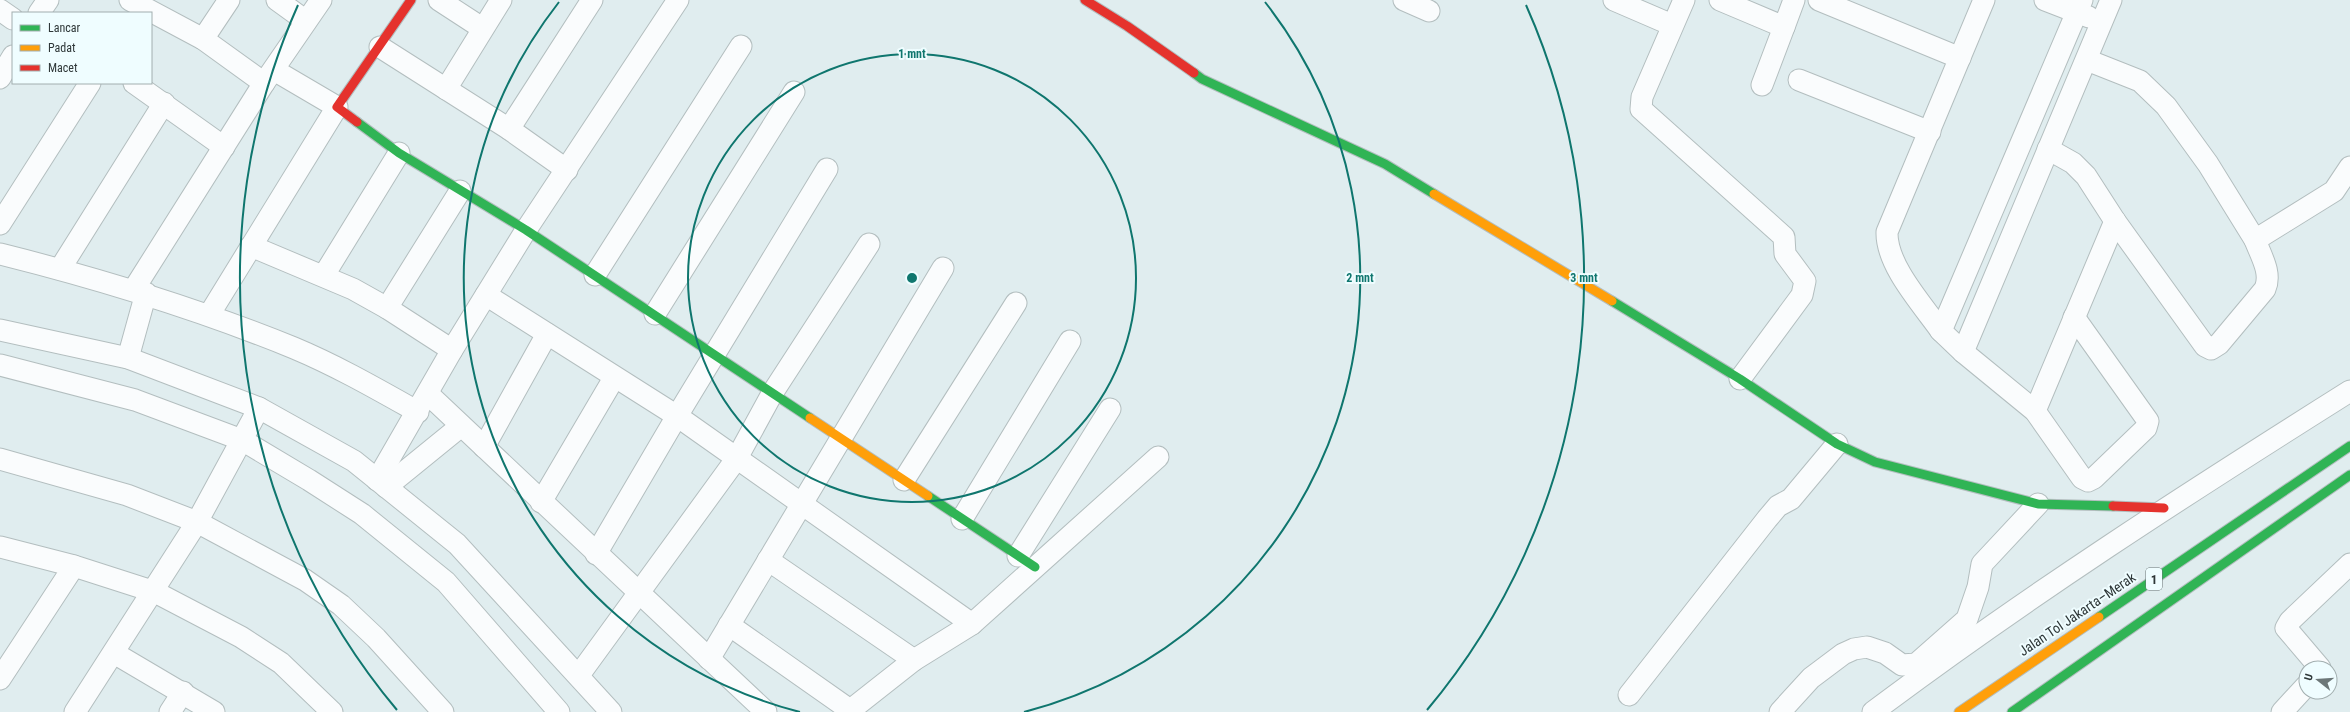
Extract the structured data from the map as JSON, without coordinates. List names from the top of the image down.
{
  "streets": {
    "main road": ["1", "Jalan Tol Jakarta–Merak"]
  },
  "legend": ["Lancar", "Padat", "Macet"],
  "north": "left",
  "rings": ["1 mnt", "2 mnt", "3 mnt"]
}
